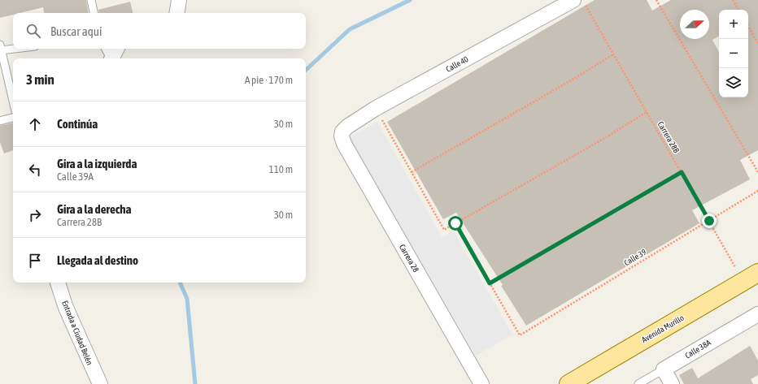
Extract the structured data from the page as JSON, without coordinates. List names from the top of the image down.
{
  "streets": {
    "main road": ["Avenida Murillo"],
    "street": [
      "Calle 40",
      "Carrera 28",
      "Entrada a Ciudad Belén",
      "Calle 38A"
    ],
    "path": ["Carrera 28B", "Calle 39"]
  },
  "crossings": [
    ["Calle 40", "Carrera 28"],
    ["Carrera 28B", "Calle 39"],
    ["Carrera 28B", "Avenida Murillo"]
  ],
  "north": "right",
  "page": {
    "map_buttons": ["+", "−"],
    "search": "Buscar aquí",
    "heading": ["3 min", "A pie · 170 m"],
    "list": [
      ["Continúa", "30 m"],
      ["Gira a la izquierda", "Calle 39A", "110 m"],
      ["Gira a la derecha", "Carrera 28B", "30 m"],
      "Llegada al destino"
    ]
  }
}
